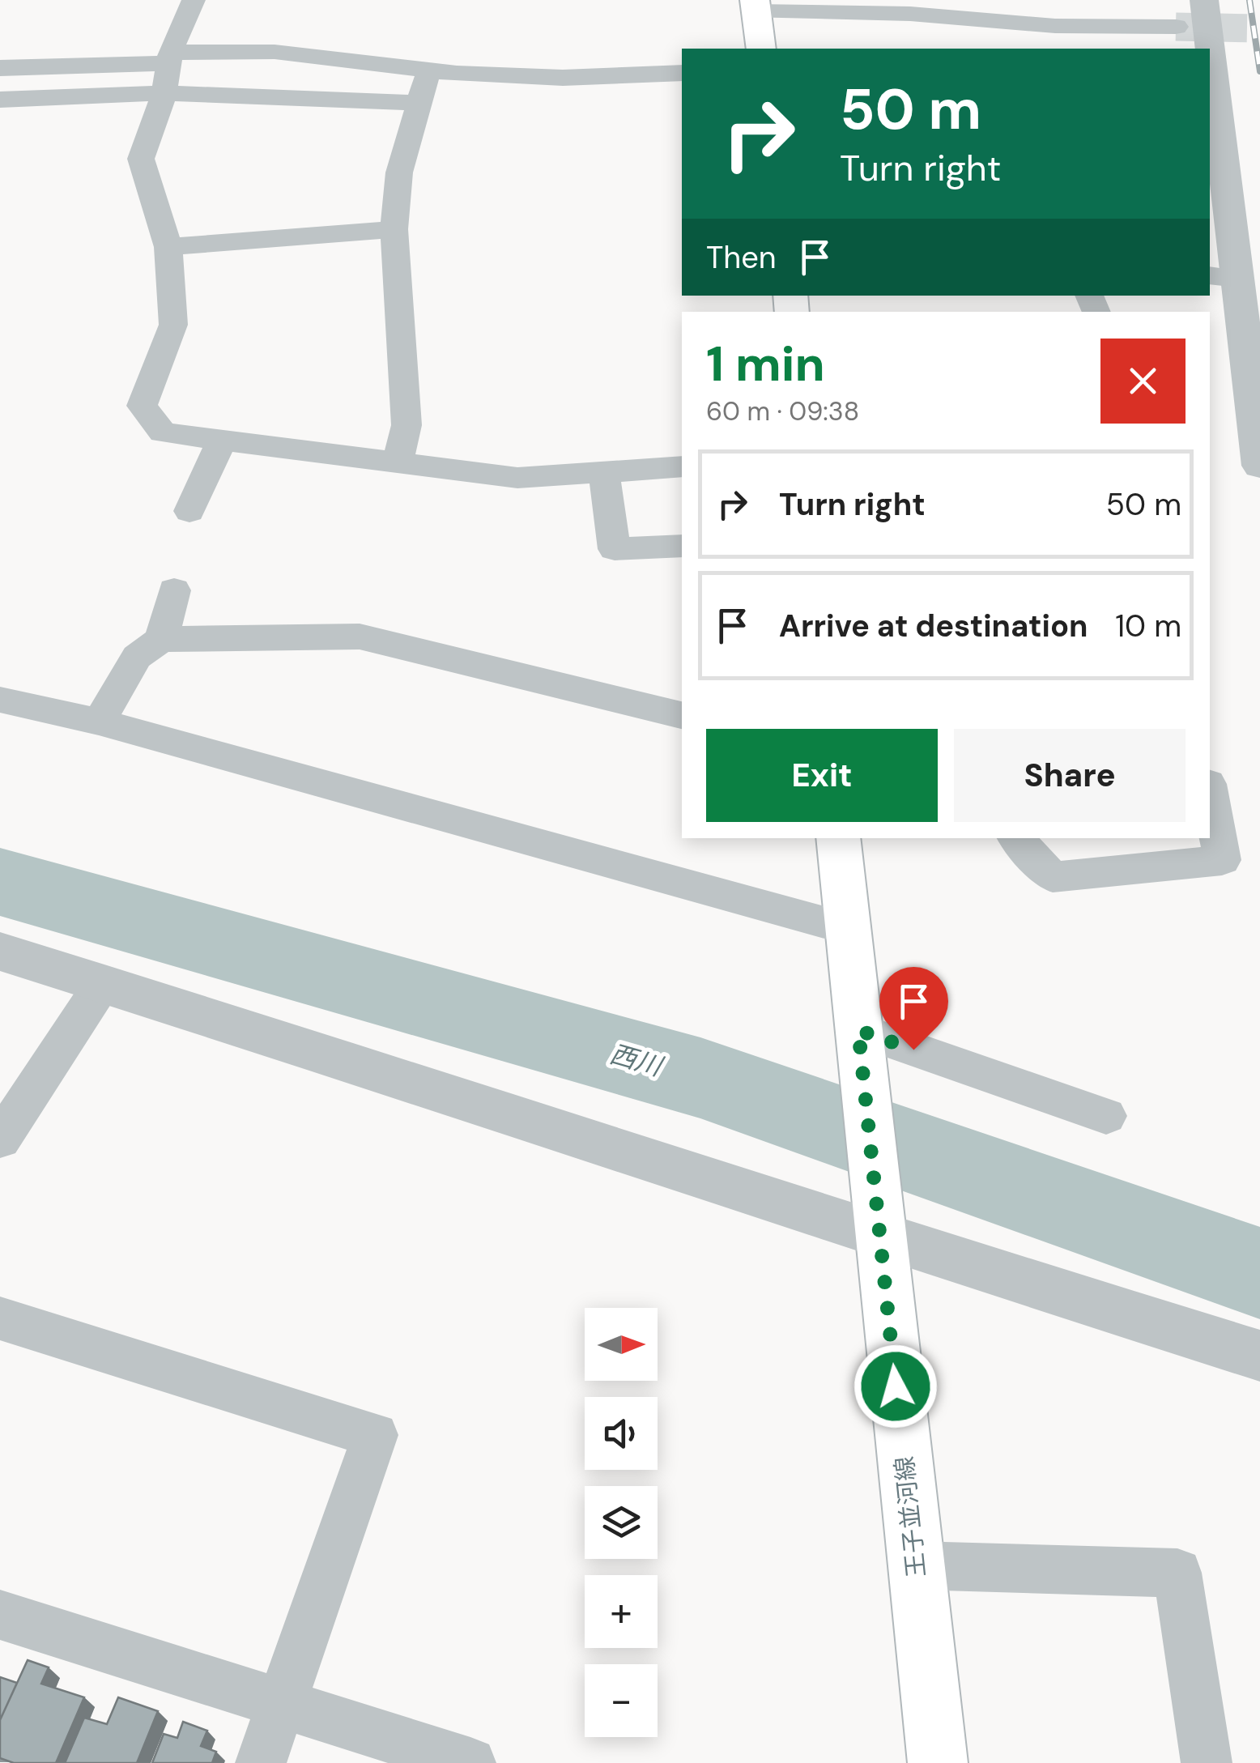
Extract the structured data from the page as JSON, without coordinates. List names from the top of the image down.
{
  "streets": {
    "main road": ["王子並河線"]
  },
  "water": ["西川"],
  "north": "right",
  "page": {
    "turn": ["50 m", "Turn right"],
    "then": "Then",
    "heading": ["1 min", "60 m · 09:38"],
    "list": [
      {
        "name": "Turn right",
        "value": "50 m"
      },
      {
        "name": "Arrive at destination",
        "value": "10 m"
      }
    ],
    "buttons": ["Exit", "Share"],
    "map_buttons": ["+", "−"]
  }
}
